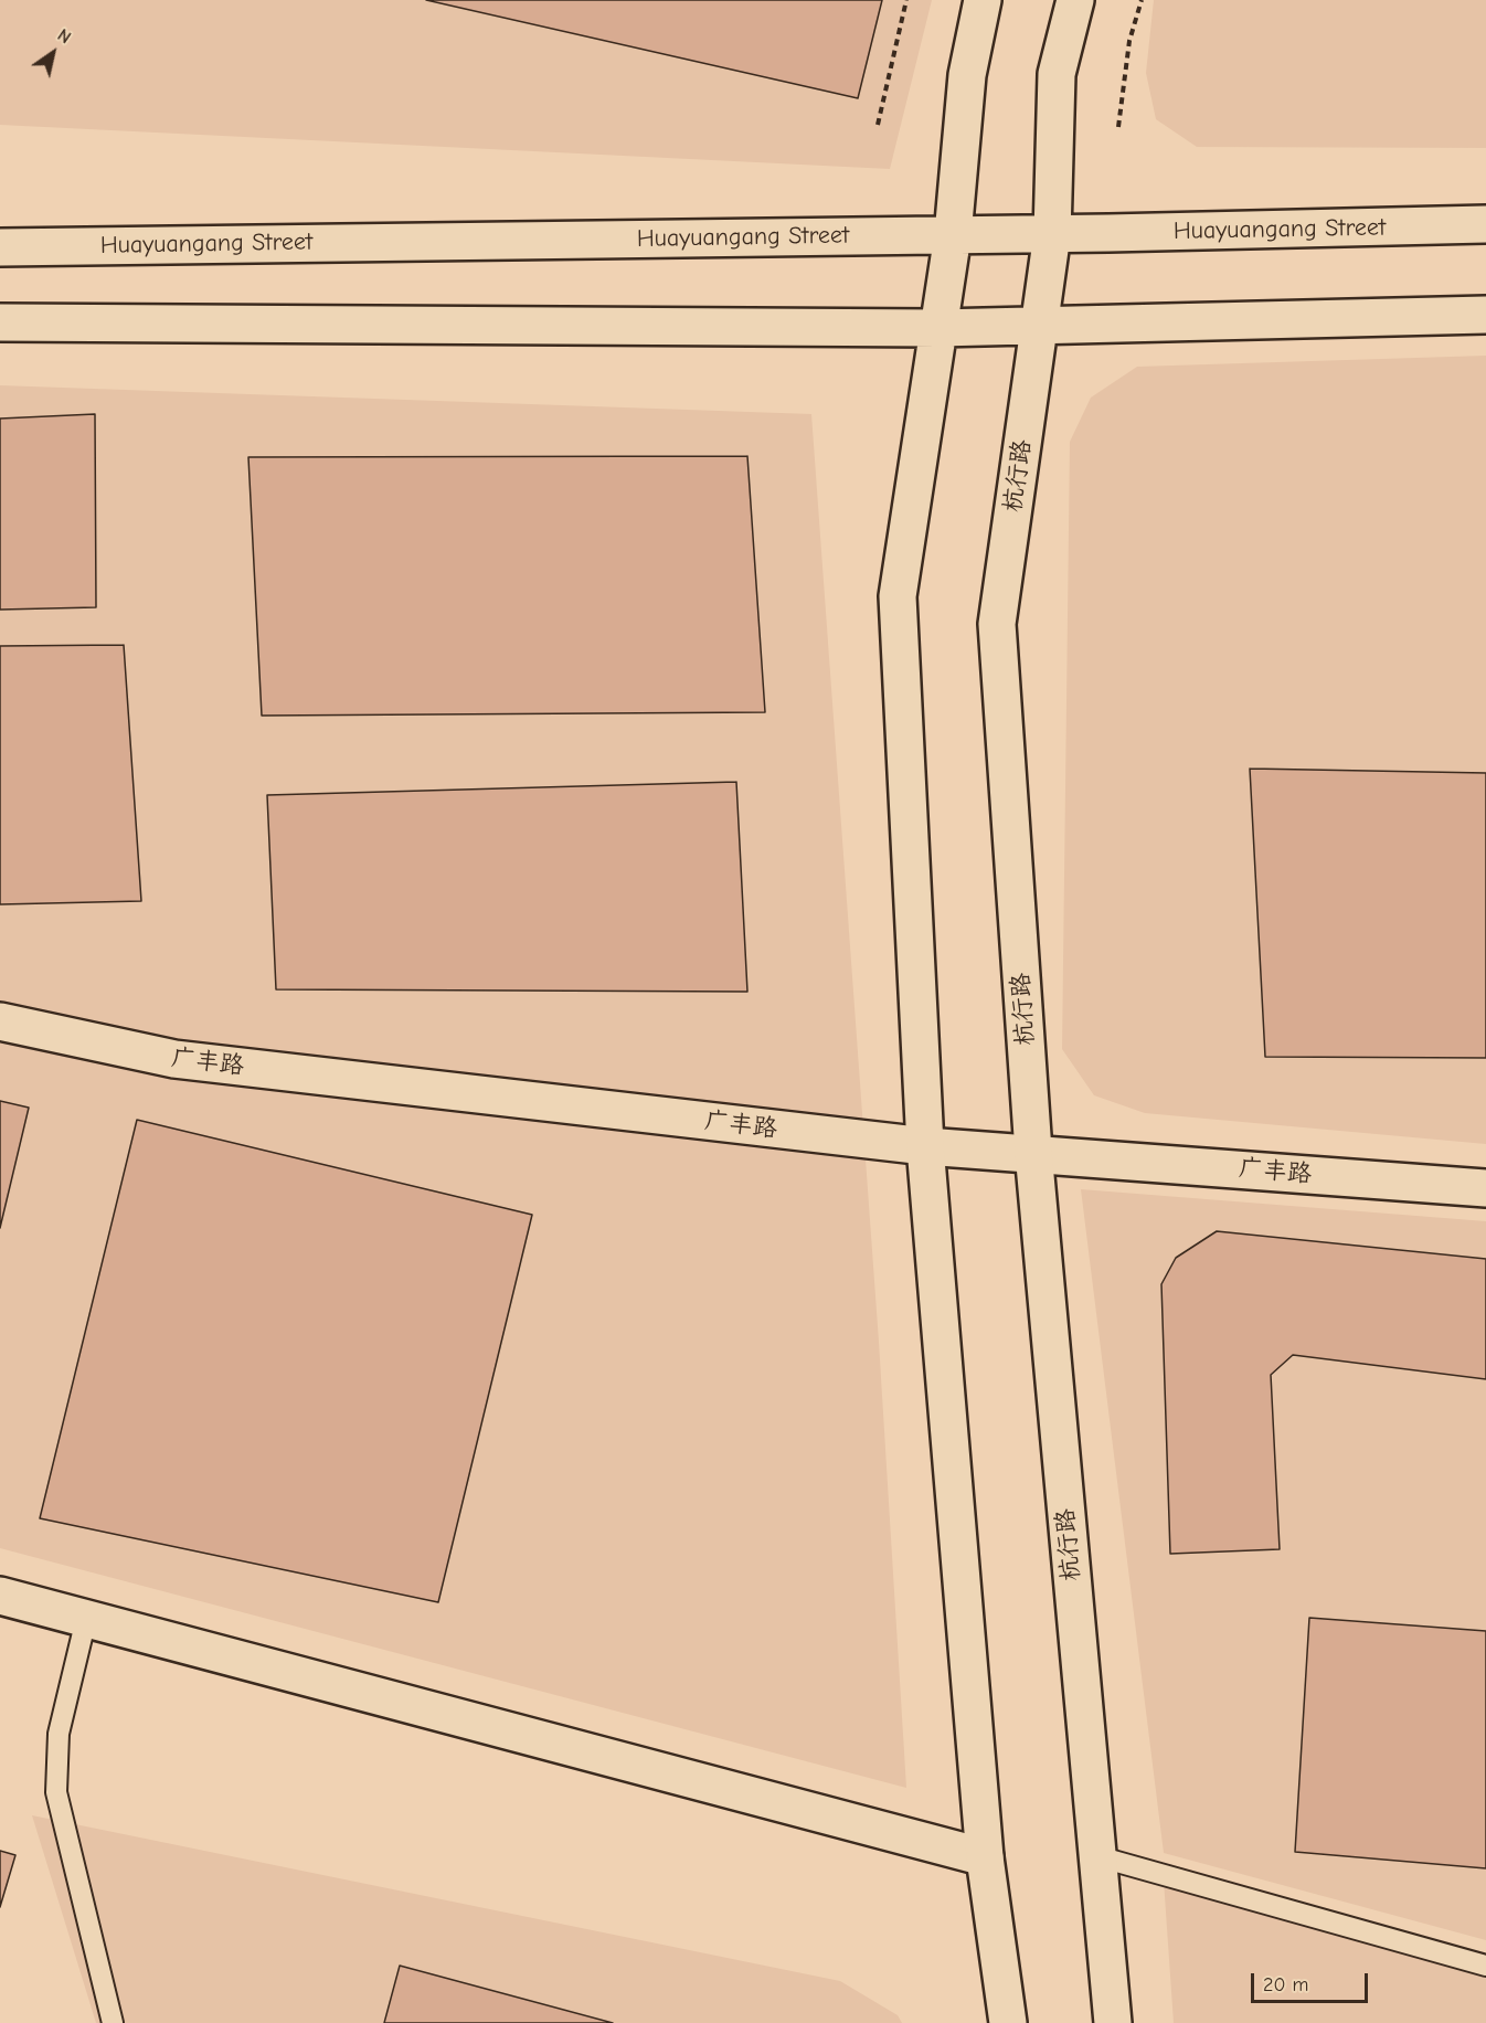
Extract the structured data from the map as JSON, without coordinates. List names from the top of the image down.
{
  "streets": {
    "street": ["Huayuangang Street", "杭行路", "广丰路"]
  },
  "crossings": [
    ["Huayuangang Street", "杭行路"],
    ["杭行路", "广丰路"]
  ],
  "scale_bar": "20 m",
  "north": "top right"
}
